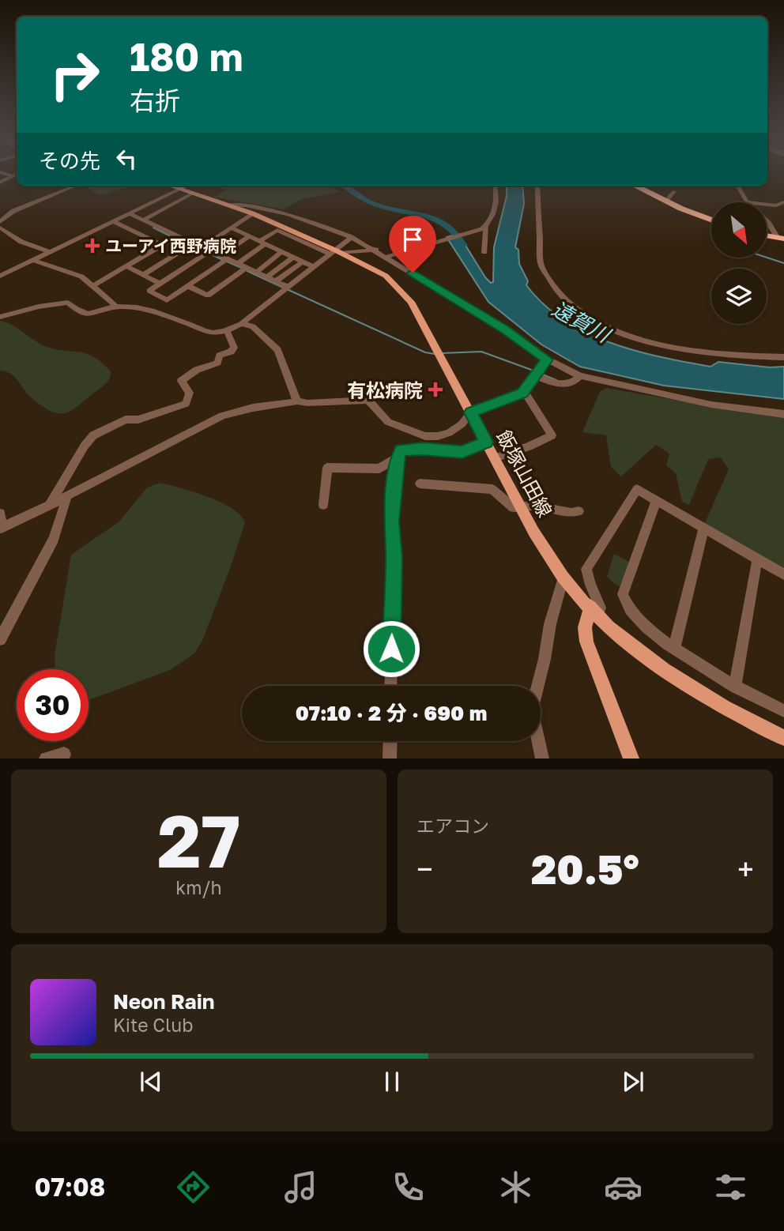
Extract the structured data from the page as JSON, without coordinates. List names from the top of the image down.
{
  "streets": {
    "main road": ["飯塚山田線"]
  },
  "water": ["遠賀川"],
  "places": {
    "health": ["ユーアイ西野病院", "有松病院"]
  },
  "north": "bottom right",
  "page": {
    "turn": ["180 m", "右折"],
    "then": "その先",
    "limit": "30",
    "trip": "07:10 · 2 分 · 690 m",
    "tile": [
      ["27", "km/h"],
      "エアコン"
    ],
    "heat": ["−", "20.5°", "+"],
    "song": ["Neon Rain", "Kite Club"],
    "tabs": "07:08"
  }
}
